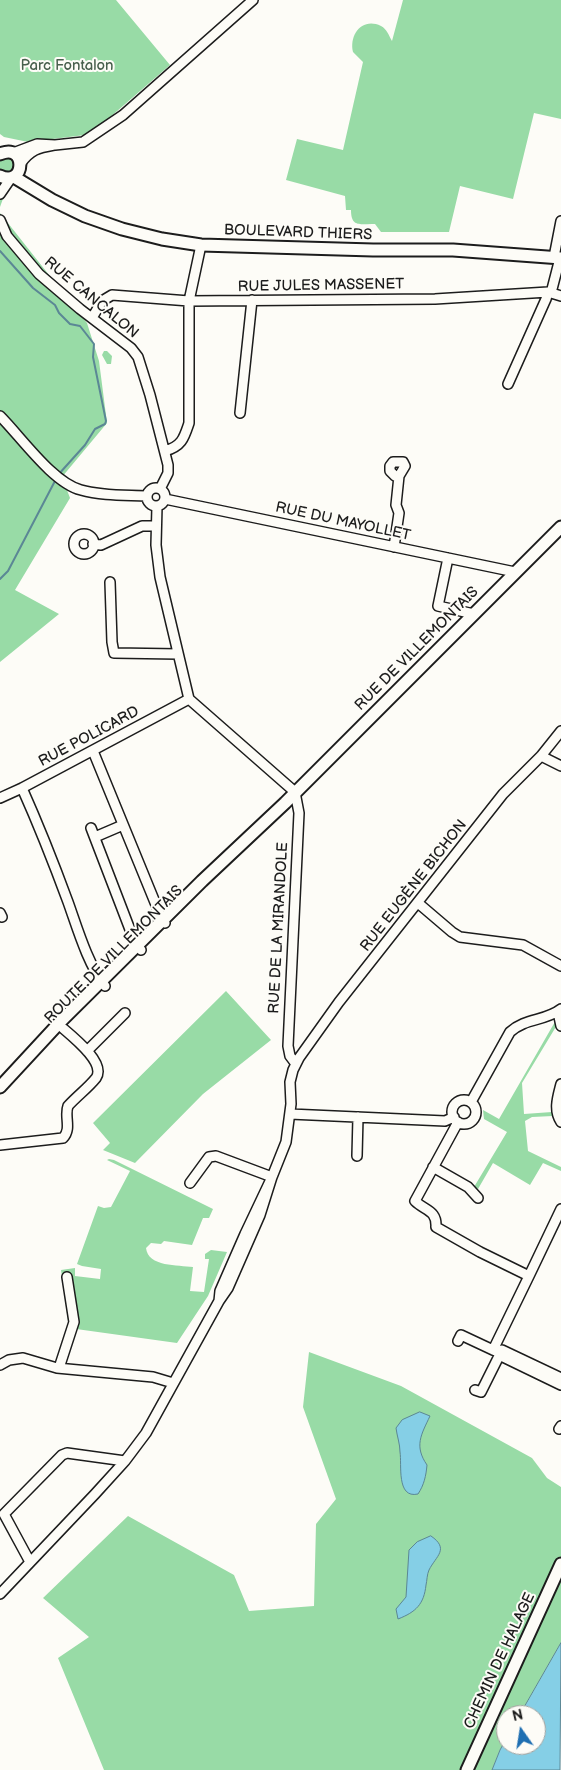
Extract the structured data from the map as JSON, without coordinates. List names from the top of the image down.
{
  "streets": {
    "main road": [
      "BOULEVARD THIERS",
      "RUE DE VILLEMONTAIS",
      "ROUTE DE VILLEMONTAIS",
      "CHEMIN DE HALAGE"
    ],
    "street": [
      "RUE JULES MASSENET",
      "RUE CANCALON",
      "RUE DU MAYOLLET",
      "RUE POLICARD",
      "RUE EUGÈNE BICHON",
      "RUE DE LA MIRANDOLE"
    ]
  },
  "crossings": [
    ["RUE JULES MASSENET", "RUE CANCALON"],
    ["RUE CANCALON", "RUE DU MAYOLLET"],
    ["RUE DU MAYOLLET", "RUE DE VILLEMONTAIS"],
    ["RUE DE VILLEMONTAIS", "RUE DE LA MIRANDOLE"],
    ["RUE DE VILLEMONTAIS", "ROUTE DE VILLEMONTAIS"],
    ["RUE EUGÈNE BICHON", "RUE DE LA MIRANDOLE"],
    ["RUE DE LA MIRANDOLE", "ROUTE DE VILLEMONTAIS"]
  ],
  "parks": ["Parc Fontalon"],
  "north": "top"
}
